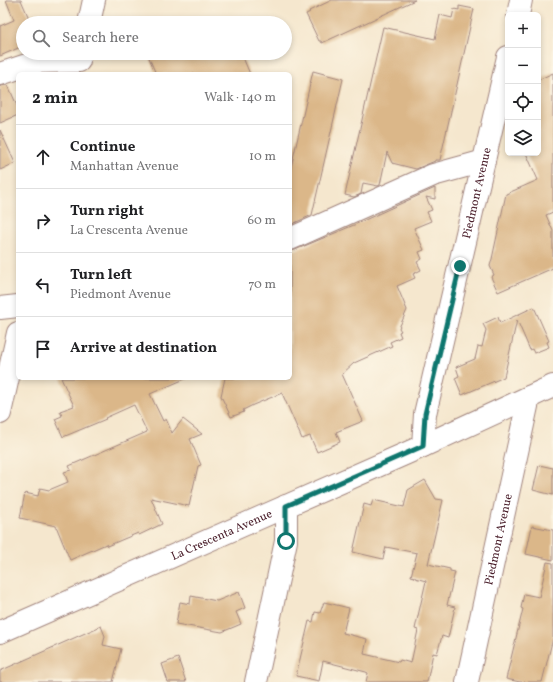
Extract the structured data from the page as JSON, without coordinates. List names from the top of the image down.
{
  "streets": {
    "street": ["Piedmont Avenue", "La Crescenta Avenue"]
  },
  "crossings": [
    ["Piedmont Avenue", "La Crescenta Avenue"]
  ],
  "page": {
    "map_buttons": ["+", "−"],
    "search": "Search here",
    "heading": ["2 min", "Walk · 140 m"],
    "list": [
      ["Continue", "Manhattan Avenue", "10 m"],
      ["Turn right", "La Crescenta Avenue", "60 m"],
      ["Turn left", "Piedmont Avenue", "70 m"],
      "Arrive at destination"
    ]
  }
}
